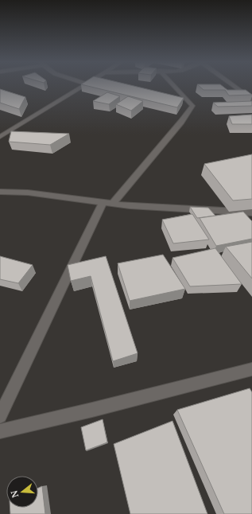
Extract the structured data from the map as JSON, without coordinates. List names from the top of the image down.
{
  "north": "left"
}
